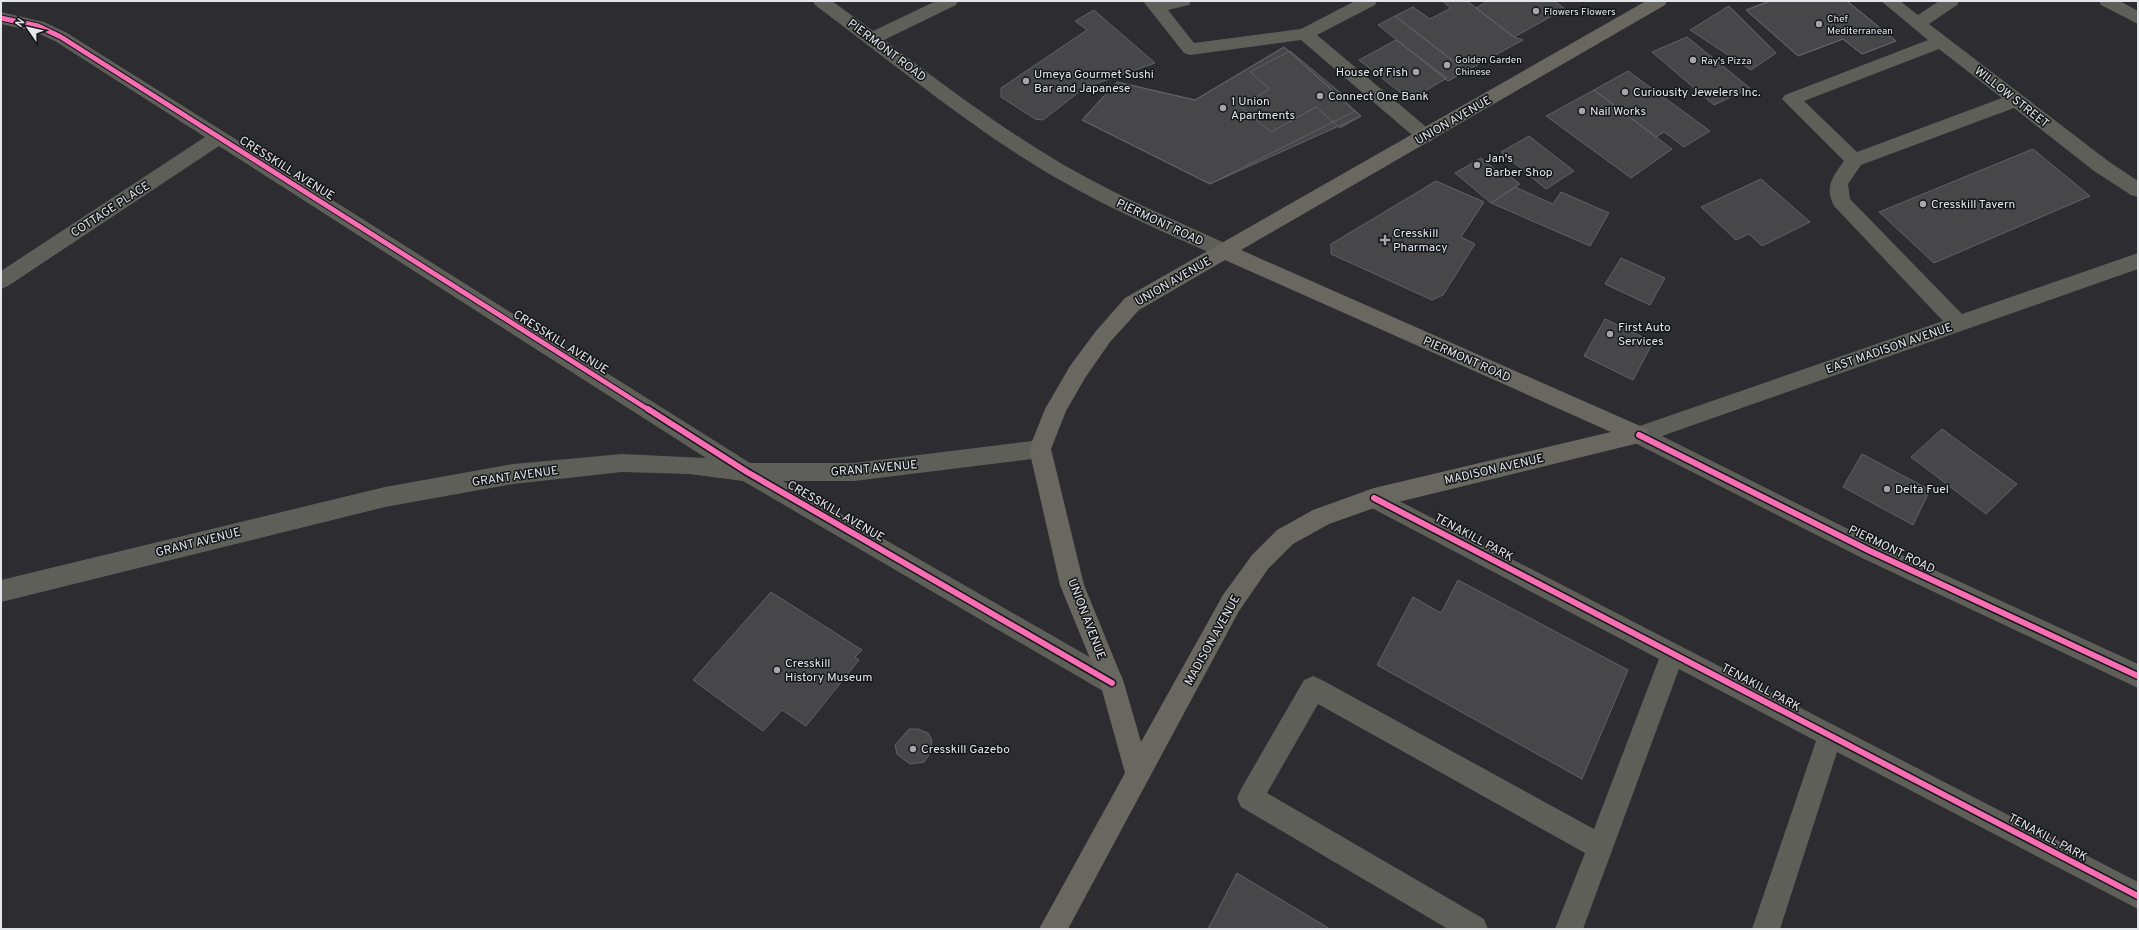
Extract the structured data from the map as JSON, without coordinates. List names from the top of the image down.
{
  "streets": {
    "main road": ["PIERMONT ROAD", "UNION AVENUE", "MADISON AVENUE"],
    "street": [
      "WILLOW STREET",
      "CRESSKILL AVENUE",
      "COTTAGE PLACE",
      "EAST MADISON AVENUE",
      "GRANT AVENUE",
      "TENAKILL PARK"
    ]
  },
  "crossings": [
    ["PIERMONT ROAD", "UNION AVENUE"],
    ["PIERMONT ROAD", "EAST MADISON AVENUE"],
    ["PIERMONT ROAD", "MADISON AVENUE"],
    ["UNION AVENUE", "CRESSKILL AVENUE"],
    ["UNION AVENUE", "GRANT AVENUE"],
    ["UNION AVENUE", "MADISON AVENUE"],
    ["CRESSKILL AVENUE", "COTTAGE PLACE"],
    ["CRESSKILL AVENUE", "GRANT AVENUE"],
    ["EAST MADISON AVENUE", "MADISON AVENUE"],
    ["MADISON AVENUE", "TENAKILL PARK"]
  ],
  "places": {
    "other": [
      "Flowers Flowers",
      "Chef Mediterranean",
      "Ray's Pizza",
      "Golden Garden Chinese",
      "House of Fish",
      "Umeya Gourmet Sushi Bar and Japanese",
      "Curiousity Jewelers Inc.",
      "Connect One Bank",
      "1 Union Apartments",
      "Nail Works",
      "Jan's Barber Shop",
      "Cresskill Tavern",
      "First Auto Services",
      "Delta Fuel",
      "Cresskill History Museum",
      "Cresskill Gazebo"
    ],
    "health": ["Cresskill Pharmacy"]
  },
  "north": "top left"
}
